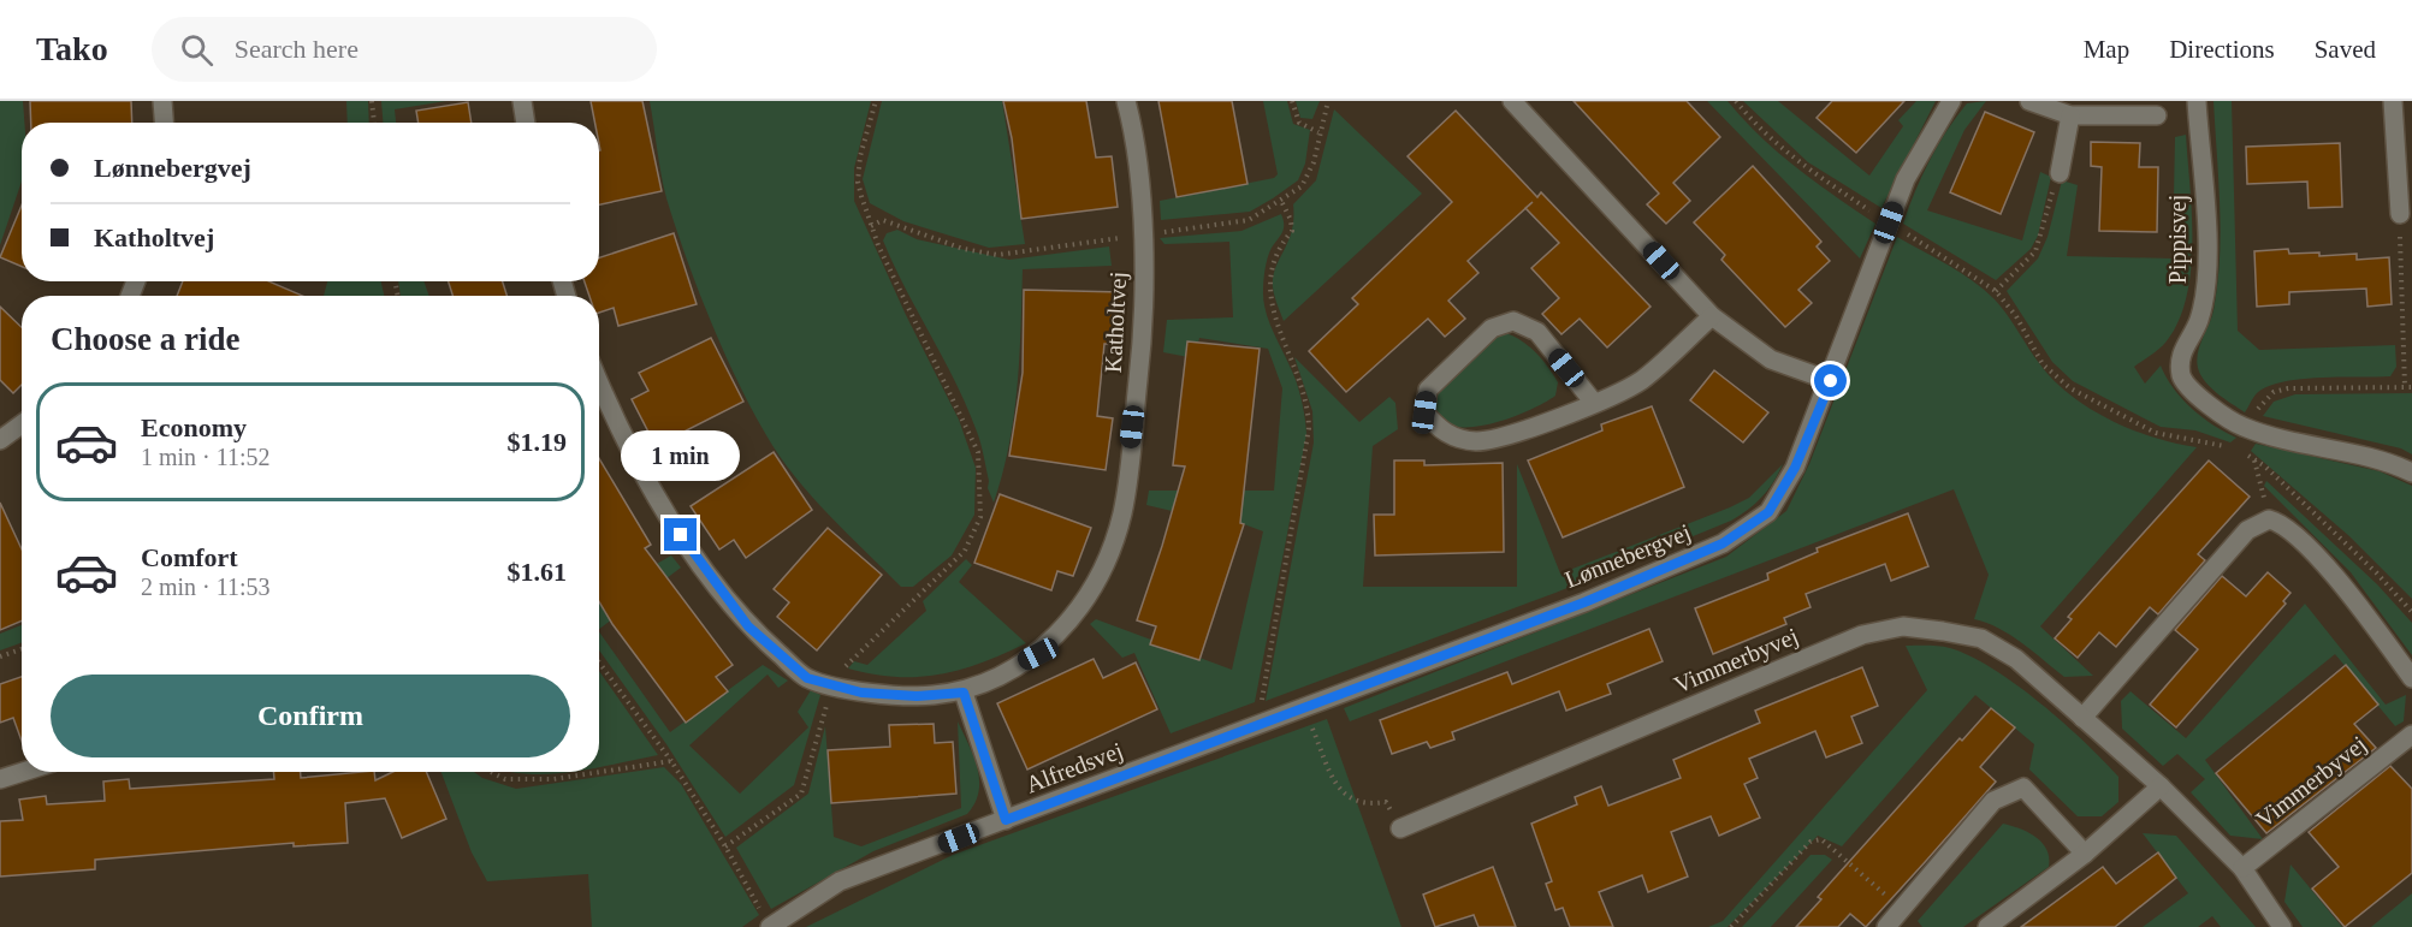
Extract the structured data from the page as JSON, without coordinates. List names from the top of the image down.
{
  "streets": {
    "street": [
      "Pippisvej",
      "Katholtvej",
      "Lønnebergvej",
      "Vimmerbyvej",
      "Alfredsvej"
    ]
  },
  "crossings": [
    ["Lønnebergvej", "Alfredsvej"]
  ],
  "page": {
    "header": "Tako",
    "search": "Search here",
    "nav": ["Map", "Directions", "Saved"],
    "banner": ["Lønnebergvej", "Katholtvej"],
    "heading": "Choose a ride",
    "list": [
      {
        "name": "Economy",
        "note": "1 min · 11:52",
        "value": "$1.19"
      },
      {
        "name": "Comfort",
        "note": "2 min · 11:53",
        "value": "$1.61"
      }
    ],
    "bubble": "1 min",
    "buttons": "Confirm"
  }
}
